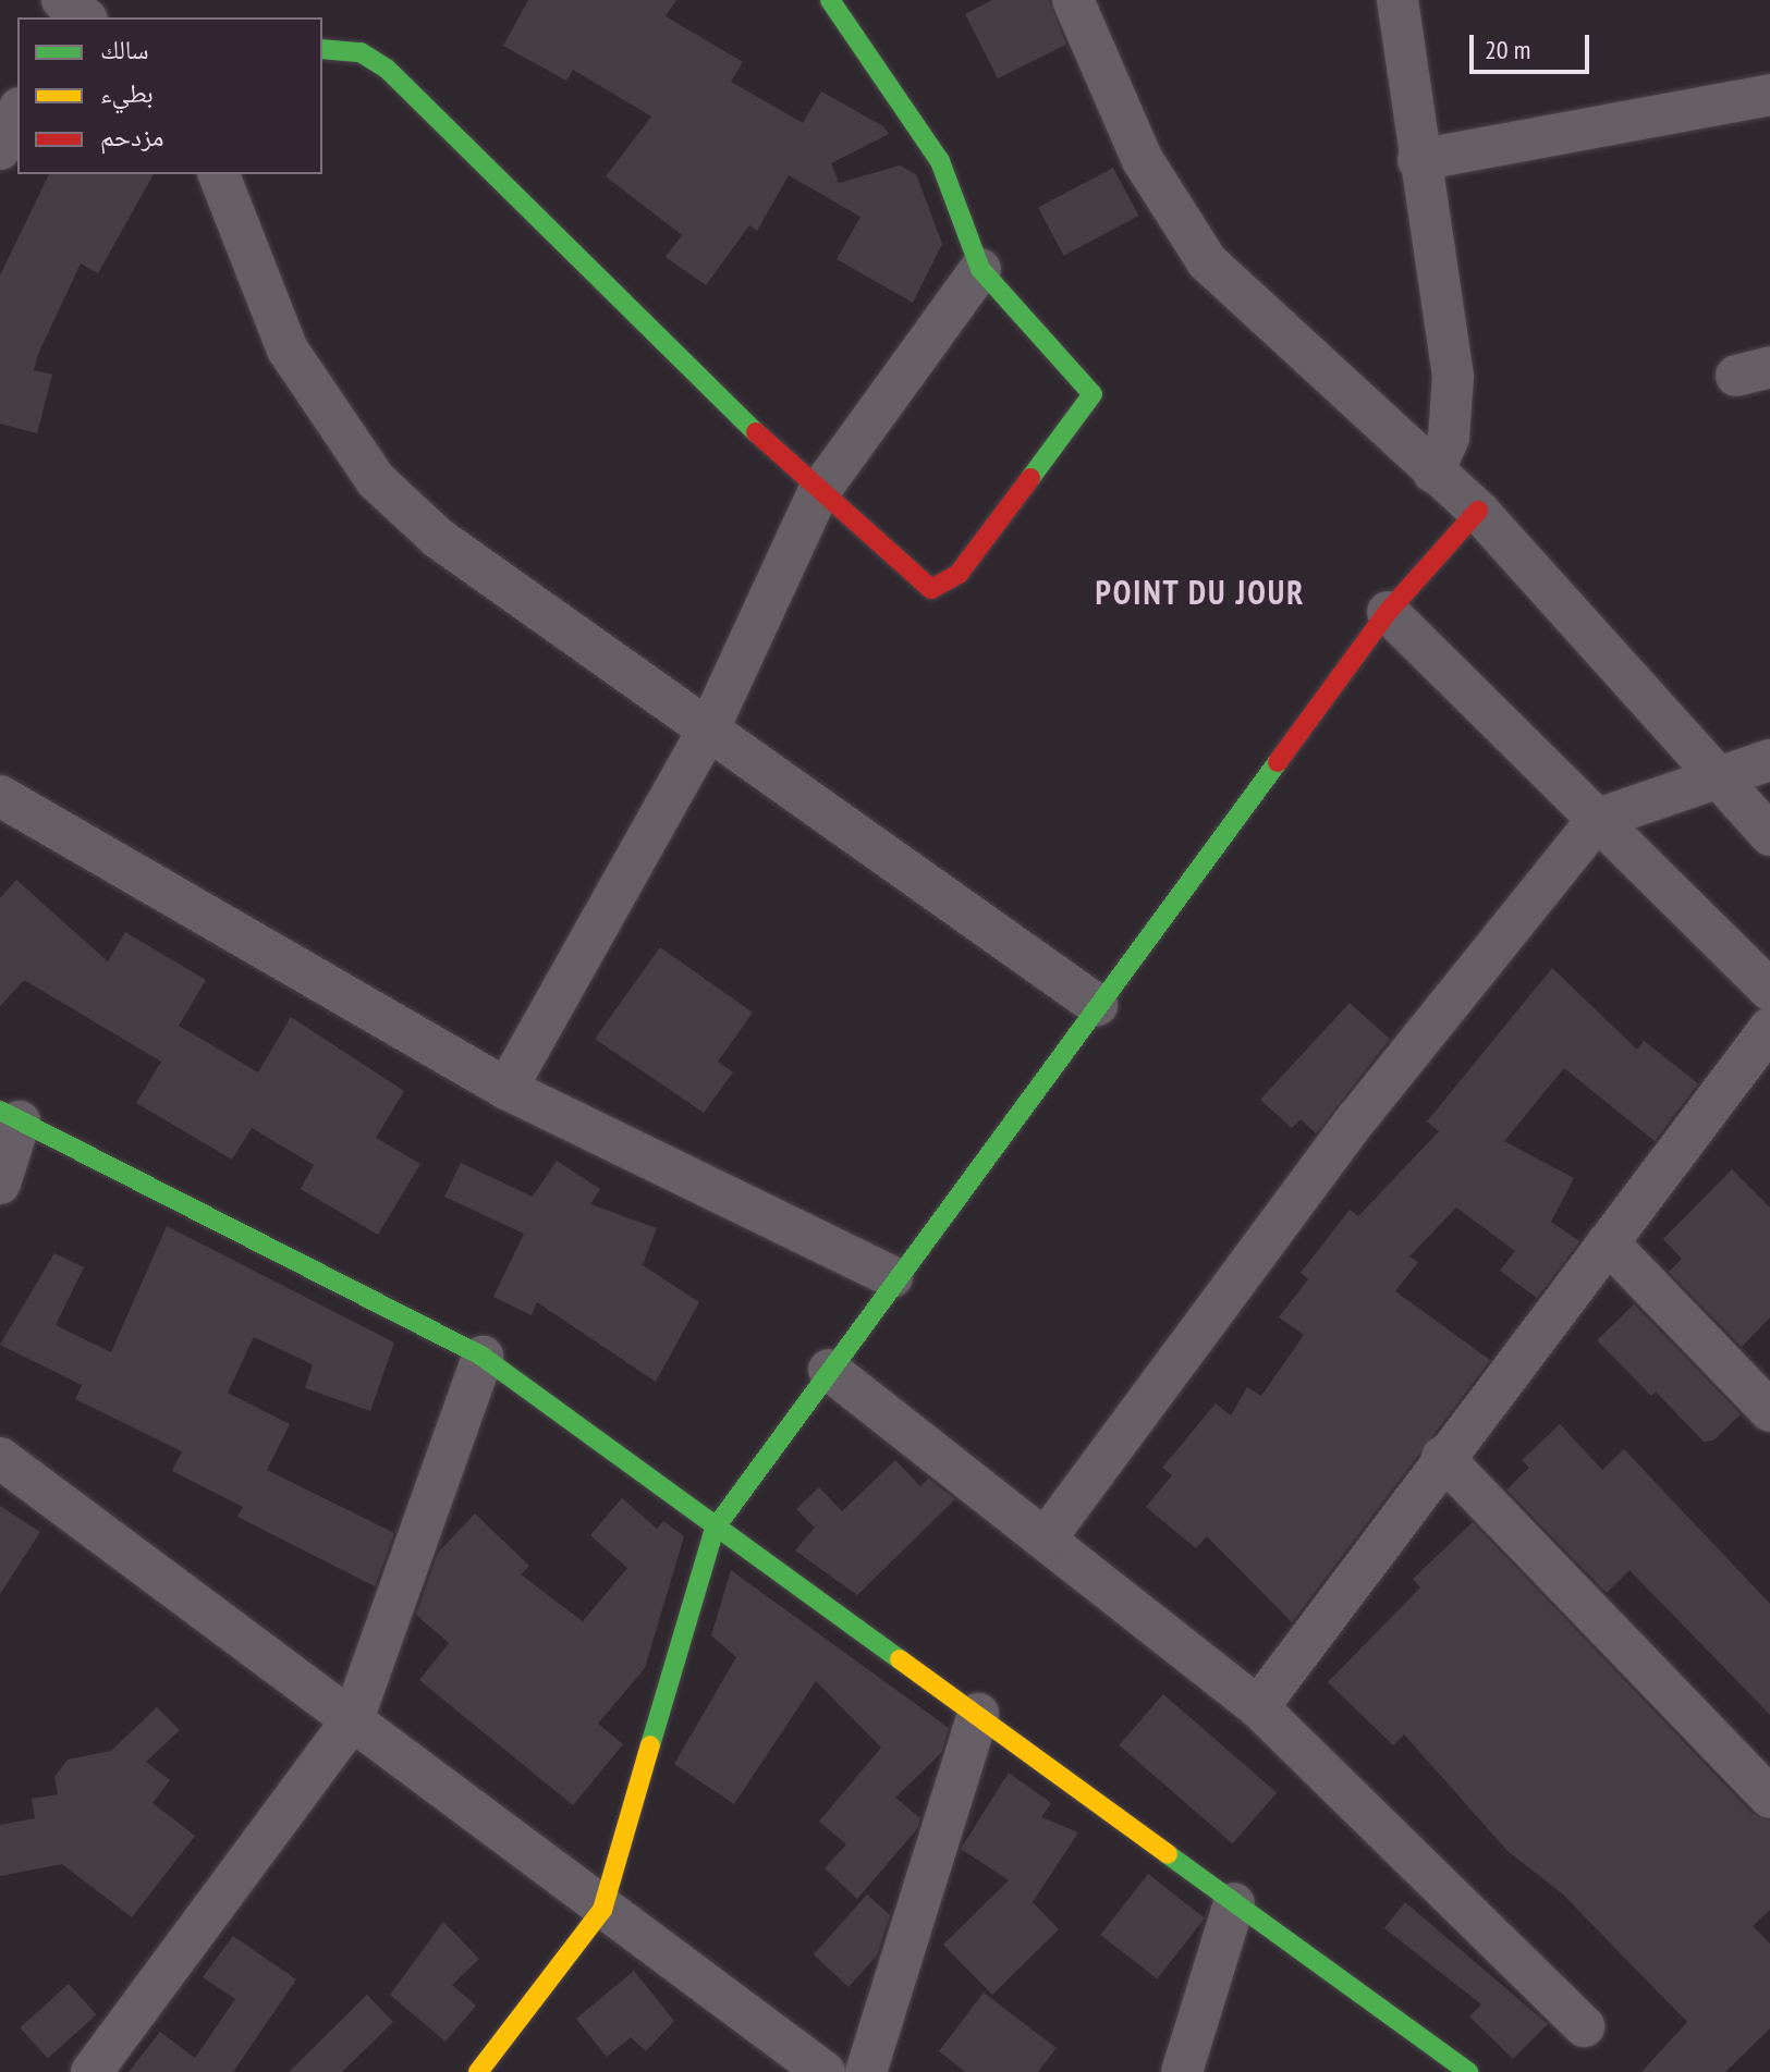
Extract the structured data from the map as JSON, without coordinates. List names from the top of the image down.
{
  "districts": ["POINT DU JOUR"],
  "legend": ["سالك", "بطيء", "مزدحم"],
  "scale_bar": "20 m"
}
